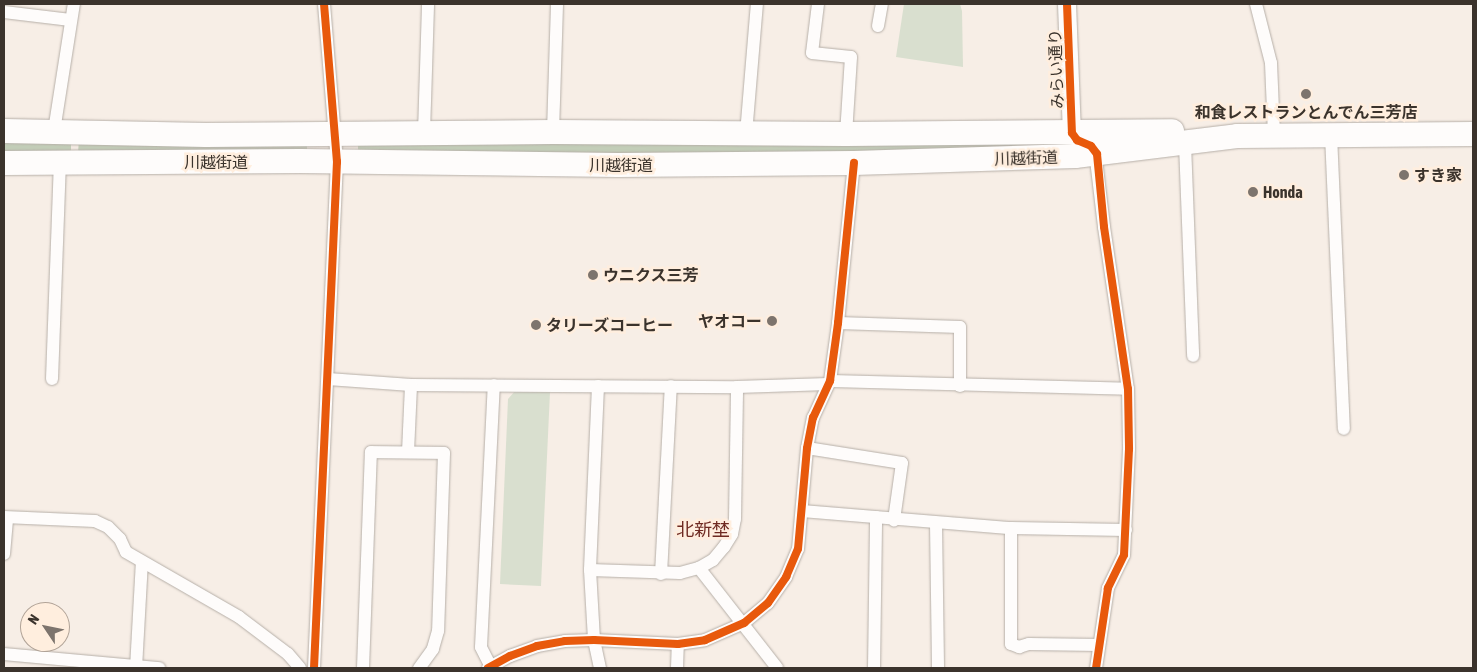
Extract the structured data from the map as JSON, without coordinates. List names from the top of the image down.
{
  "streets": {
    "highway": ["川越街道"],
    "street": ["みらい通り"]
  },
  "crossings": [
    ["みらい通り", "川越街道"]
  ],
  "districts": ["北新埜"],
  "places": [
    "和食レストランとんでん三芳店",
    "すき家",
    "Honda",
    "ウニクス三芳",
    "ヤオコー",
    "タリーズコーヒー"
  ],
  "north": "top left"
}
